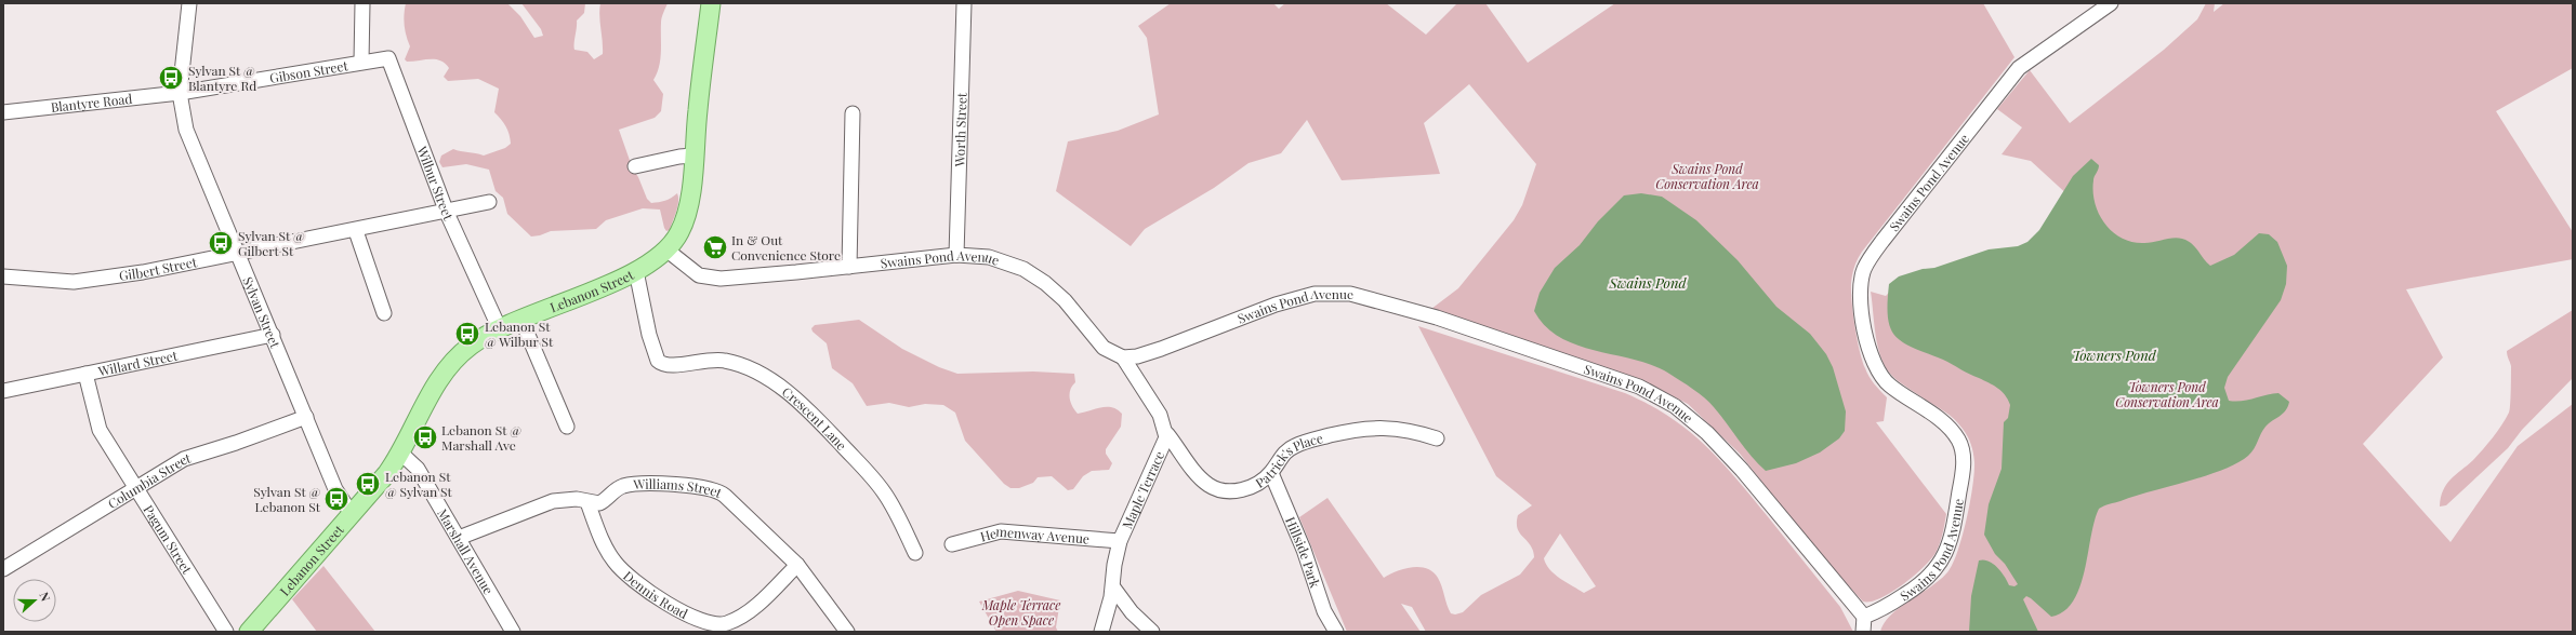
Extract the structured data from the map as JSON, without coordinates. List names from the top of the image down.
{
  "streets": {
    "main road": ["Lebanon Street"],
    "street": [
      "Gibson Street",
      "Blantyre Road",
      "Worth Street",
      "Wilbur Street",
      "Swains Pond Avenue",
      "Gilbert Street",
      "Sylvan Street",
      "Willard Street",
      "Crescent Lane",
      "Patrick's Place",
      "Columbia Street",
      "Maple Terrace",
      "Williams Street",
      "Pagum Street",
      "Hemenway Avenue",
      "Marshall Avenue",
      "Hillside Park",
      "Dennis Road"
    ]
  },
  "crossings": [
    ["Gibson Street", "Blantyre Road"],
    ["Gibson Street", "Wilbur Street"],
    ["Gibson Street", "Sylvan Street"],
    ["Blantyre Road", "Sylvan Street"],
    ["Worth Street", "Swains Pond Avenue"],
    ["Wilbur Street", "Gilbert Street"],
    ["Wilbur Street", "Lebanon Street"],
    ["Swains Pond Avenue", "Lebanon Street"],
    ["Swains Pond Avenue", "Maple Terrace"],
    ["Gilbert Street", "Sylvan Street"],
    ["Lebanon Street", "Sylvan Street"],
    ["Lebanon Street", "Crescent Lane"],
    ["Lebanon Street", "Marshall Avenue"],
    ["Sylvan Street", "Willard Street"],
    ["Sylvan Street", "Columbia Street"],
    ["Willard Street", "Pagum Street"],
    ["Patrick's Place", "Maple Terrace"],
    ["Patrick's Place", "Hillside Park"],
    ["Columbia Street", "Pagum Street"],
    ["Maple Terrace", "Hemenway Avenue"],
    ["Williams Street", "Marshall Avenue"],
    ["Williams Street", "Dennis Road"]
  ],
  "water": ["Swains Pond", "Towners Pond"],
  "parks": ["Swains Pond Conservation Area", "Towners Pond Conservation Area", "Maple Terrace Open Space"],
  "places": {
    "bus stop": [
      "Sylvan St @ Blantyre Rd",
      "Sylvan St @ Gilbert St",
      "Lebanon St @ Wilbur St",
      "Lebanon St @ Marshall Ave",
      "Lebanon St @ Sylvan St",
      "Sylvan St @ Lebanon St"
    ],
    "supermarket": ["In & Out Convenience Store"]
  },
  "north": "right"
}
